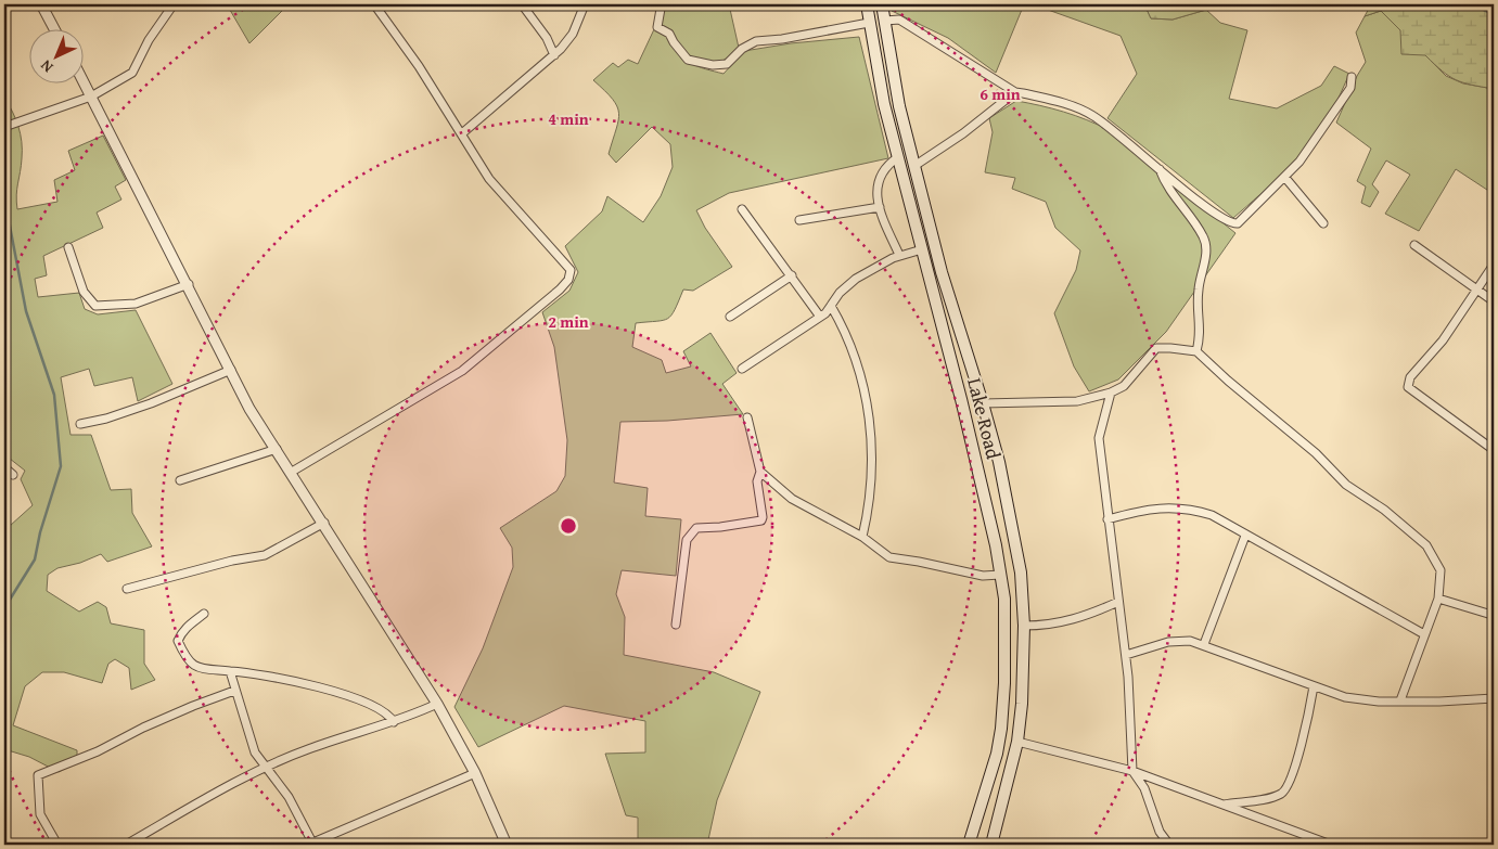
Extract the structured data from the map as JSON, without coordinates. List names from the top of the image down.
{
  "streets": {
    "main road": ["Lake Road"]
  },
  "north": "bottom left",
  "rings": ["6 min", "4 min", "2 min"]
}
